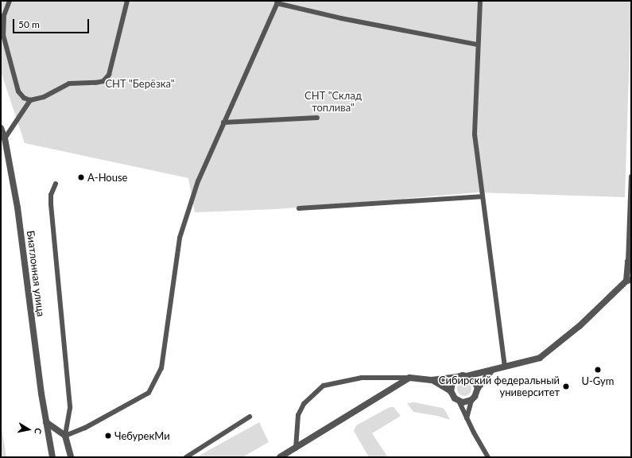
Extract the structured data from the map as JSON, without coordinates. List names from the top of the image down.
{
  "streets": {
    "street": ["Биатлонная улица"]
  },
  "parks": ["СНТ \"Берёзка\"", "СНТ \"Склад топлива\""],
  "places": [
    "A-House",
    "U-Gym",
    "Сибирский федеральный университет",
    "ЧебурекМи"
  ],
  "scale_bar": "50 m",
  "north": "right"
}
